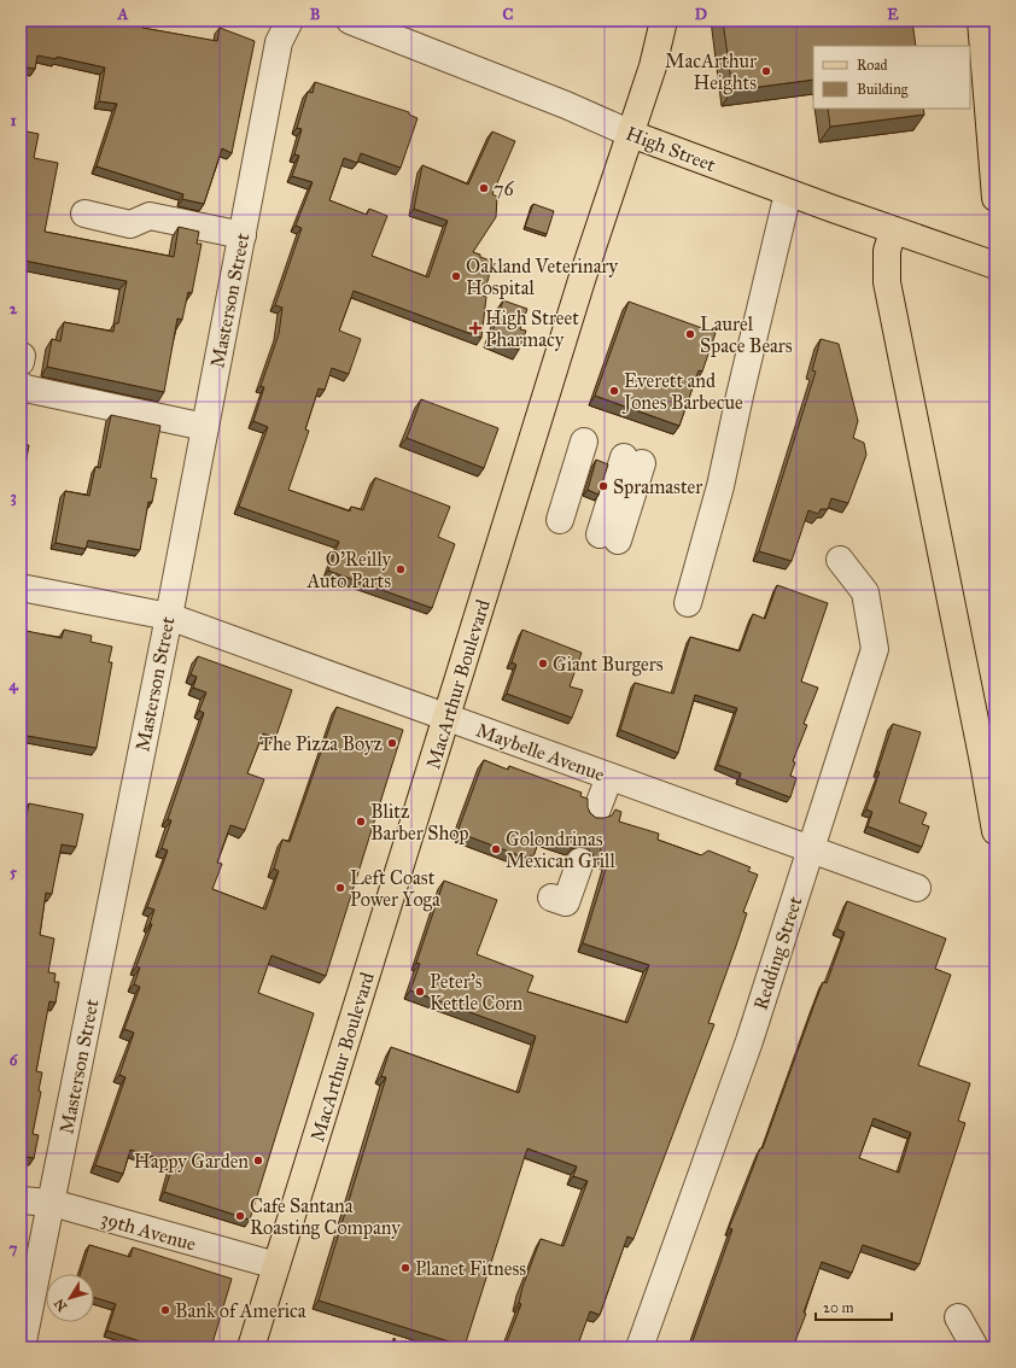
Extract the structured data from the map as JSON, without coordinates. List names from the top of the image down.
{
  "streets": {
    "main road": ["High Street", "MacArthur Boulevard"],
    "street": [
      "Masterson Street",
      "Maybelle Avenue",
      "Redding Street",
      "39th Avenue"
    ]
  },
  "crossings": [
    ["High Street", "MacArthur Boulevard"],
    ["Masterson Street", "Maybelle Avenue"],
    ["Masterson Street", "39th Avenue"],
    ["MacArthur Boulevard", "Maybelle Avenue"],
    ["MacArthur Boulevard", "39th Avenue"],
    ["Maybelle Avenue", "Redding Street"]
  ],
  "places": {
    "other": [
      "MacArthur Heights",
      "76",
      "Oakland Veterinary Hospital",
      "Laurel Space Bears",
      "Everett and Jones Barbecue",
      "Spramaster",
      "O'Reilly Auto Parts",
      "Giant Burgers",
      "The Pizza Boyz",
      "Blitz Barber Shop",
      "Golondrinas Mexican Grill",
      "Left Coast Power Yoga",
      "Peter's Kettle Corn",
      "Happy Garden",
      "Cafe Santana Roasting Company",
      "Planet Fitness",
      "Bank of America"
    ],
    "health": ["High Street Pharmacy"]
  },
  "legend": ["Road", "Building"],
  "scale_bar": "20 m",
  "north": "bottom left",
  "grid": {
    "columns": [
      "A",
      "B",
      "C",
      "D",
      "E"
    ],
    "rows": [
      "1",
      "2",
      "3",
      "4",
      "5",
      "6",
      "7"
    ]
  }
}
